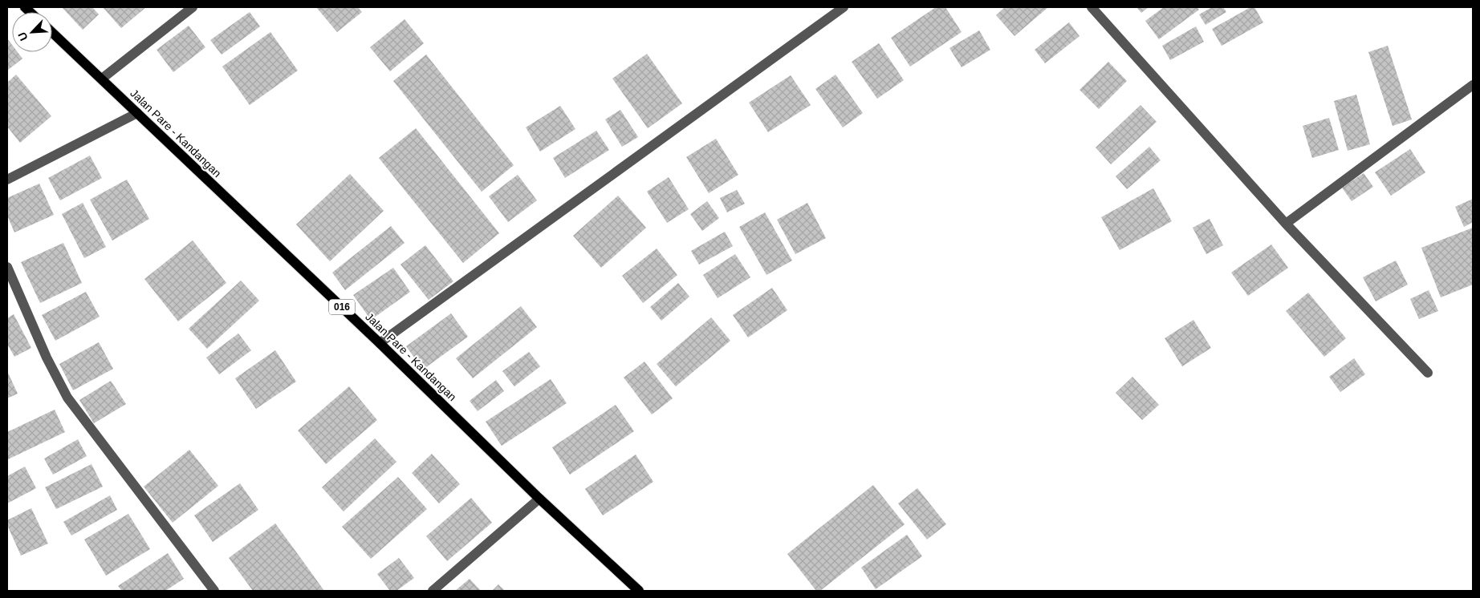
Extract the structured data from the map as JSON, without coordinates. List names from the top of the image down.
{
  "streets": {
    "main road": ["Jalan Pare - Kandangan", "016"]
  },
  "north": "bottom left"
}
